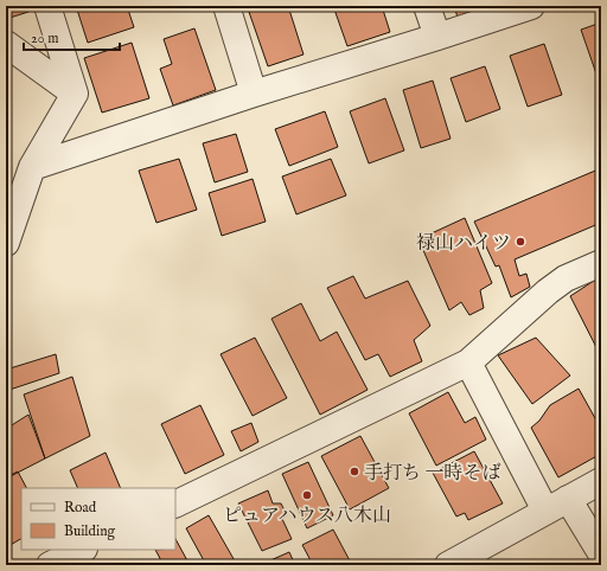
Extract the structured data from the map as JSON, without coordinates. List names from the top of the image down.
{
  "places": ["禄山ハイツ", "手打ち 一時そば", "ピュアハウス八木山"],
  "legend": ["Road", "Building"],
  "scale_bar": "20 m"
}
